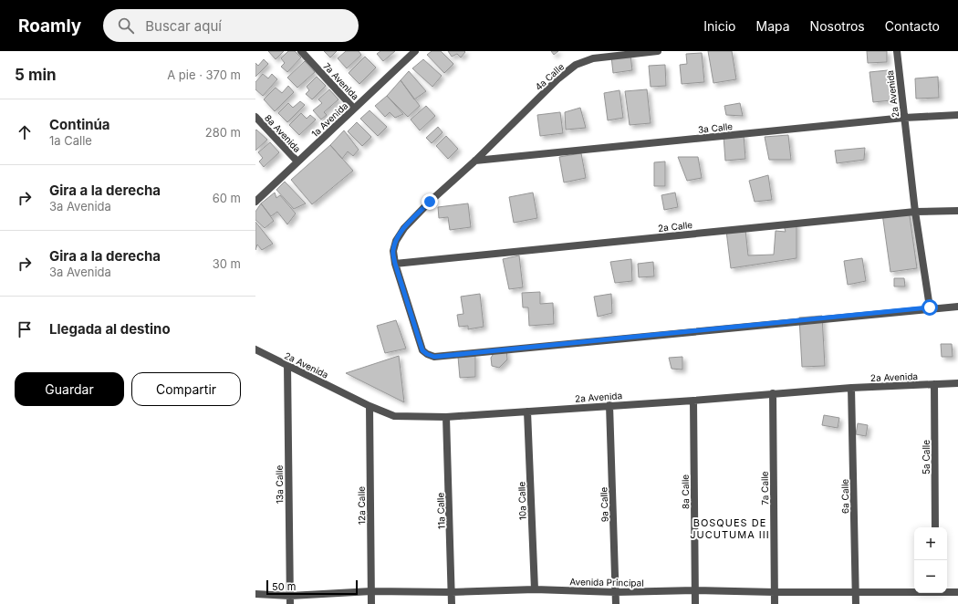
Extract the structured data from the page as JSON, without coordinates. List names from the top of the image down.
{
  "streets": {
    "street": [
      "4a Calle",
      "7a Avenida",
      "2a Avenida",
      "1a Avenida",
      "3a Calle",
      "8a Avenida",
      "2a Calle",
      "5a Calle",
      "13a Calle",
      "7a Calle",
      "8a Calle",
      "6a Calle",
      "10a Calle",
      "9a Calle",
      "12a Calle",
      "11a Calle",
      "Avenida Principal"
    ]
  },
  "crossings": [
    ["4a Calle", "2a Avenida"],
    ["4a Calle", "3a Calle"],
    ["4a Calle", "2a Calle"],
    ["7a Avenida", "1a Avenida"],
    ["2a Avenida", "3a Calle"],
    ["2a Avenida", "2a Calle"],
    ["2a Avenida", "5a Calle"],
    ["2a Avenida", "13a Calle"],
    ["2a Avenida", "7a Calle"],
    ["2a Avenida", "8a Calle"],
    ["2a Avenida", "6a Calle"],
    ["2a Avenida", "10a Calle"],
    ["2a Avenida", "9a Calle"],
    ["2a Avenida", "12a Calle"],
    ["2a Avenida", "11a Calle"],
    ["1a Avenida", "8a Avenida"],
    ["13a Calle", "Avenida Principal"],
    ["7a Calle", "Avenida Principal"],
    ["8a Calle", "Avenida Principal"],
    ["6a Calle", "Avenida Principal"],
    ["10a Calle", "Avenida Principal"],
    ["9a Calle", "Avenida Principal"],
    ["12a Calle", "Avenida Principal"],
    ["11a Calle", "Avenida Principal"]
  ],
  "districts": ["BOSQUES DE JUCUTUMA III"],
  "scale_bar": "50 m",
  "page": {
    "header": "Roamly",
    "search": "Buscar aquí",
    "nav": [
      "Inicio",
      "Mapa",
      "Nosotros",
      "Contacto"
    ],
    "heading": ["5 min", "A pie · 370 m"],
    "list": [
      ["Continúa", "1a Calle", "280 m"],
      ["Gira a la derecha", "3a Avenida", "60 m"],
      ["Gira a la derecha", "3a Avenida", "30 m"],
      "Llegada al destino"
    ],
    "buttons": ["Guardar", "Compartir"],
    "map_buttons": ["+", "−"],
    "scale": "50 m"
  }
}
